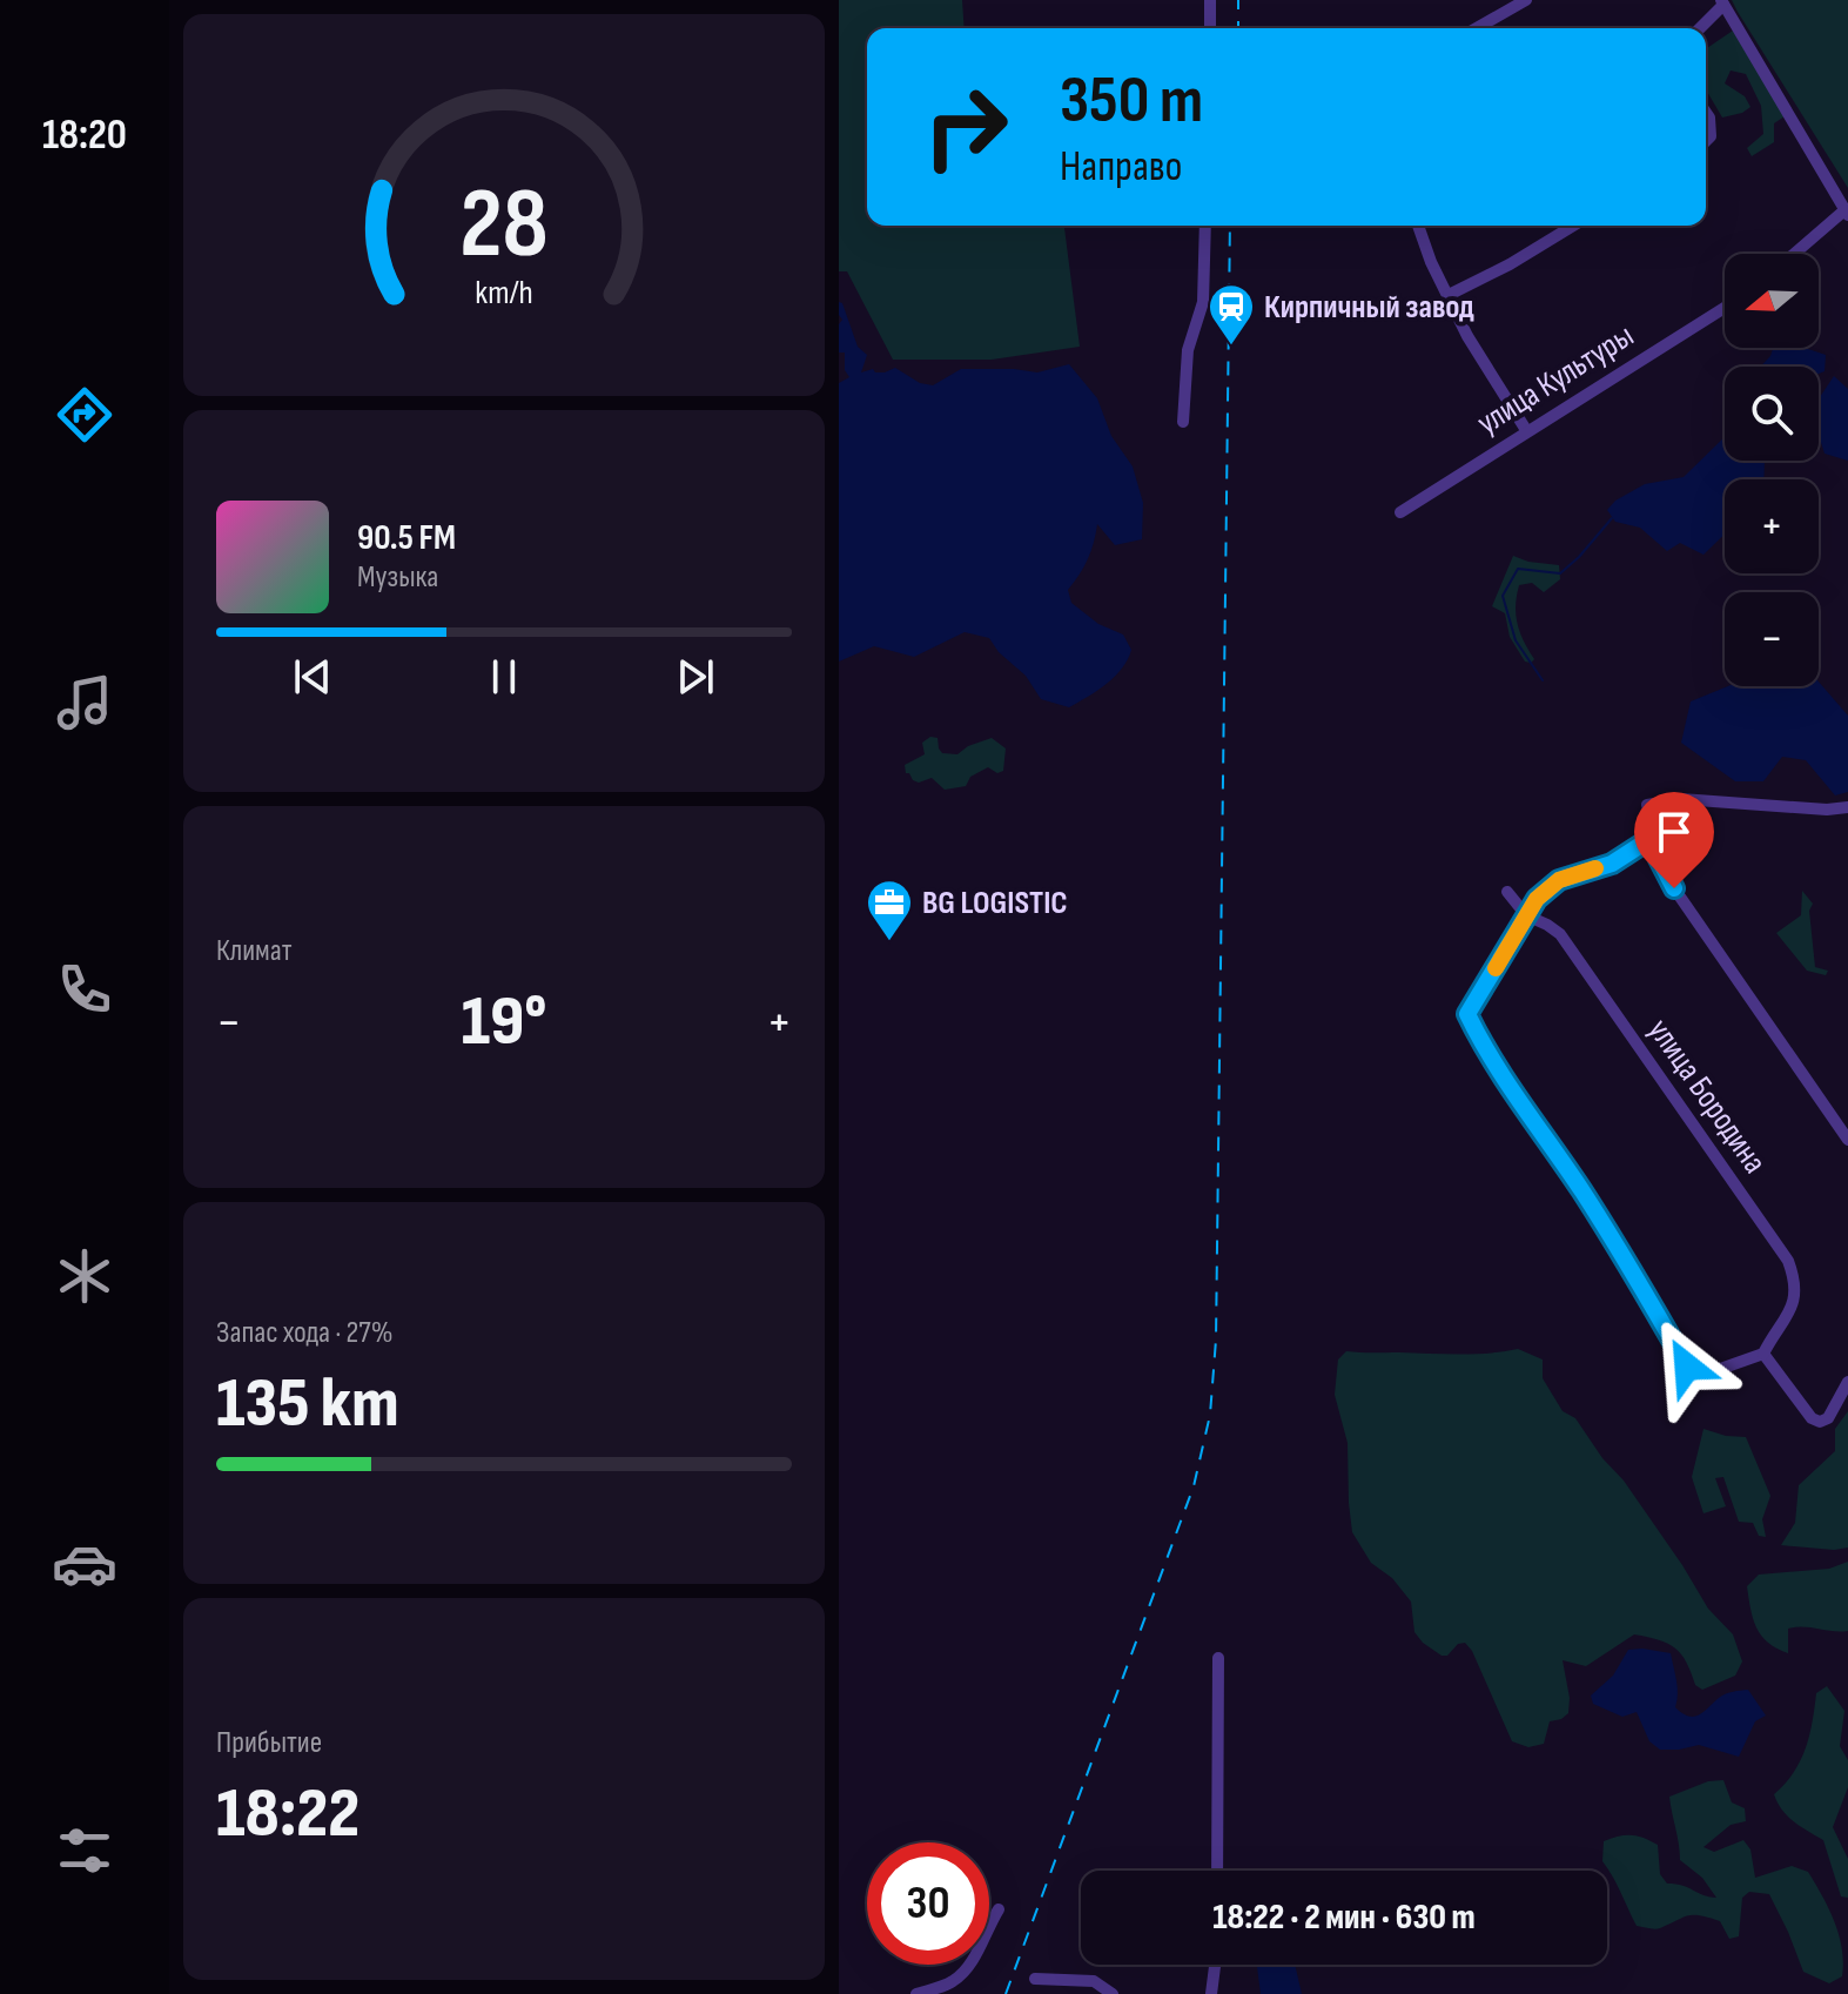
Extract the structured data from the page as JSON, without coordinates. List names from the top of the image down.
{
  "streets": {
    "street": ["улица Культуры", "улица Бородина"]
  },
  "places": {
    "station": ["Кирпичный завод"],
    "office": ["BG LOGISTIC"]
  },
  "north": "left",
  "page": {
    "tabs": "18:20",
    "turn": ["350 m", "Направо"],
    "map_buttons": ["+", "−"],
    "song": ["90.5 FM", "Музыка"],
    "tile": [
      "Климат",
      ["Запас хода · 27%", "135 km"],
      ["Прибытие", "18:22"]
    ],
    "heat": ["−", "19°", "+"],
    "limit": "30",
    "trip": "18:22 · 2 мин · 630 m",
    "gauge": ["28", "km/h"]
  }
}
